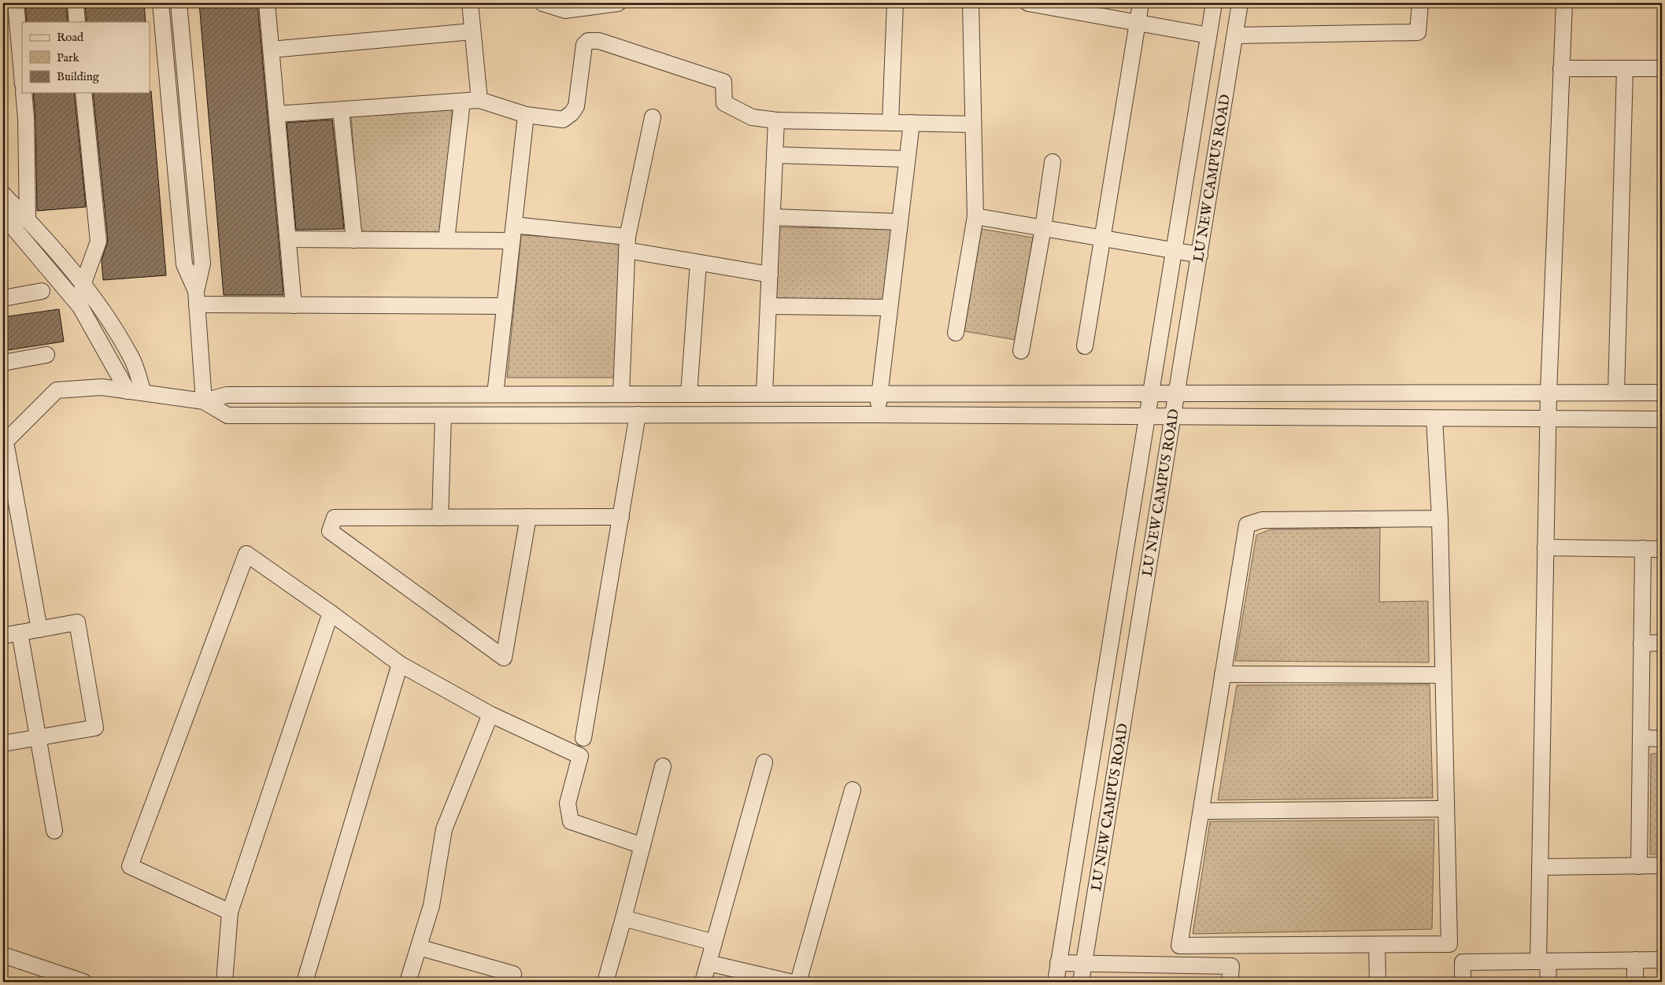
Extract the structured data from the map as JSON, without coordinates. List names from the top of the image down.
{
  "streets": {
    "street": ["LU NEW CAMPUS ROAD"]
  },
  "legend": ["Road", "Park", "Building"]
}
